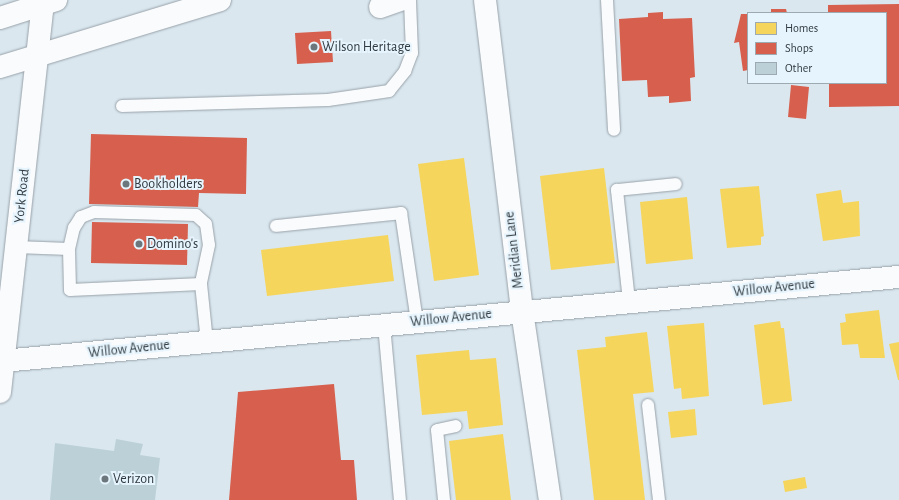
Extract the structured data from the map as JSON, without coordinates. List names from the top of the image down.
{
  "streets": {
    "street": ["York Road", "Meridian Lane", "Willow Avenue"]
  },
  "crossings": [
    ["York Road", "Willow Avenue"],
    ["Meridian Lane", "Willow Avenue"]
  ],
  "places": [
    "Wilson Heritage",
    "Bookholders",
    "Domino's",
    "Verizon"
  ],
  "legend": ["Homes", "Shops", "Other"]
}
